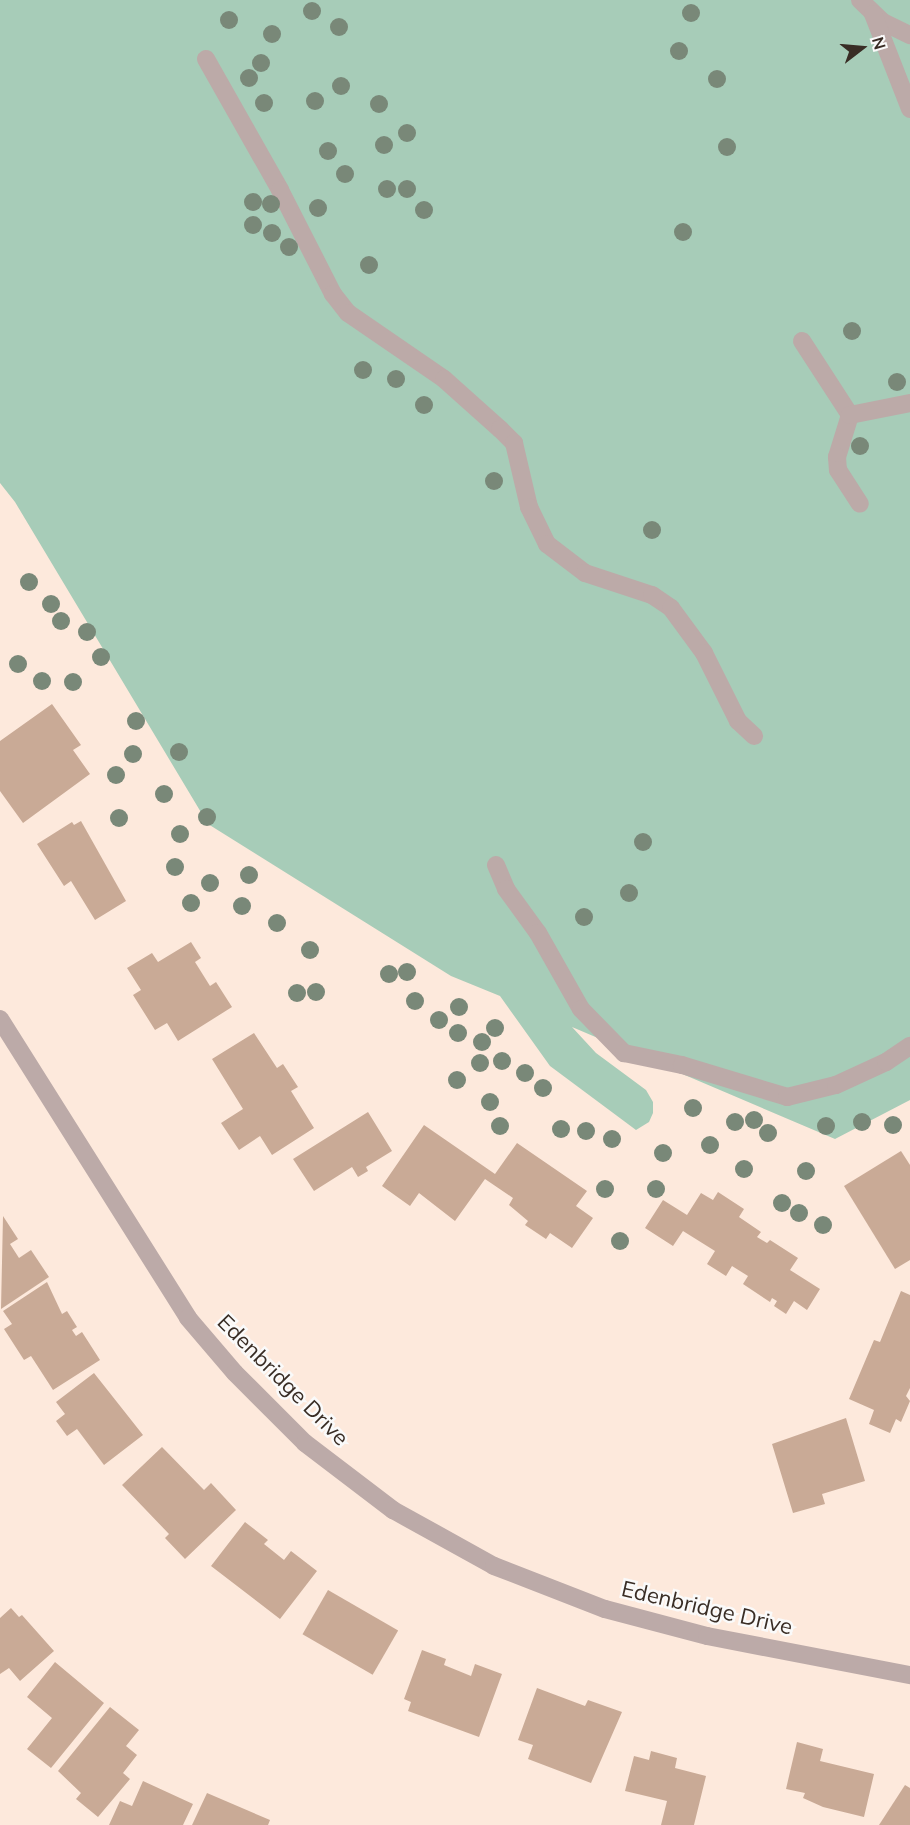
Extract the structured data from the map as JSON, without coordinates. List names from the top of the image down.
{
  "streets": {
    "street": ["Edenbridge Drive"]
  },
  "north": "right"
}
